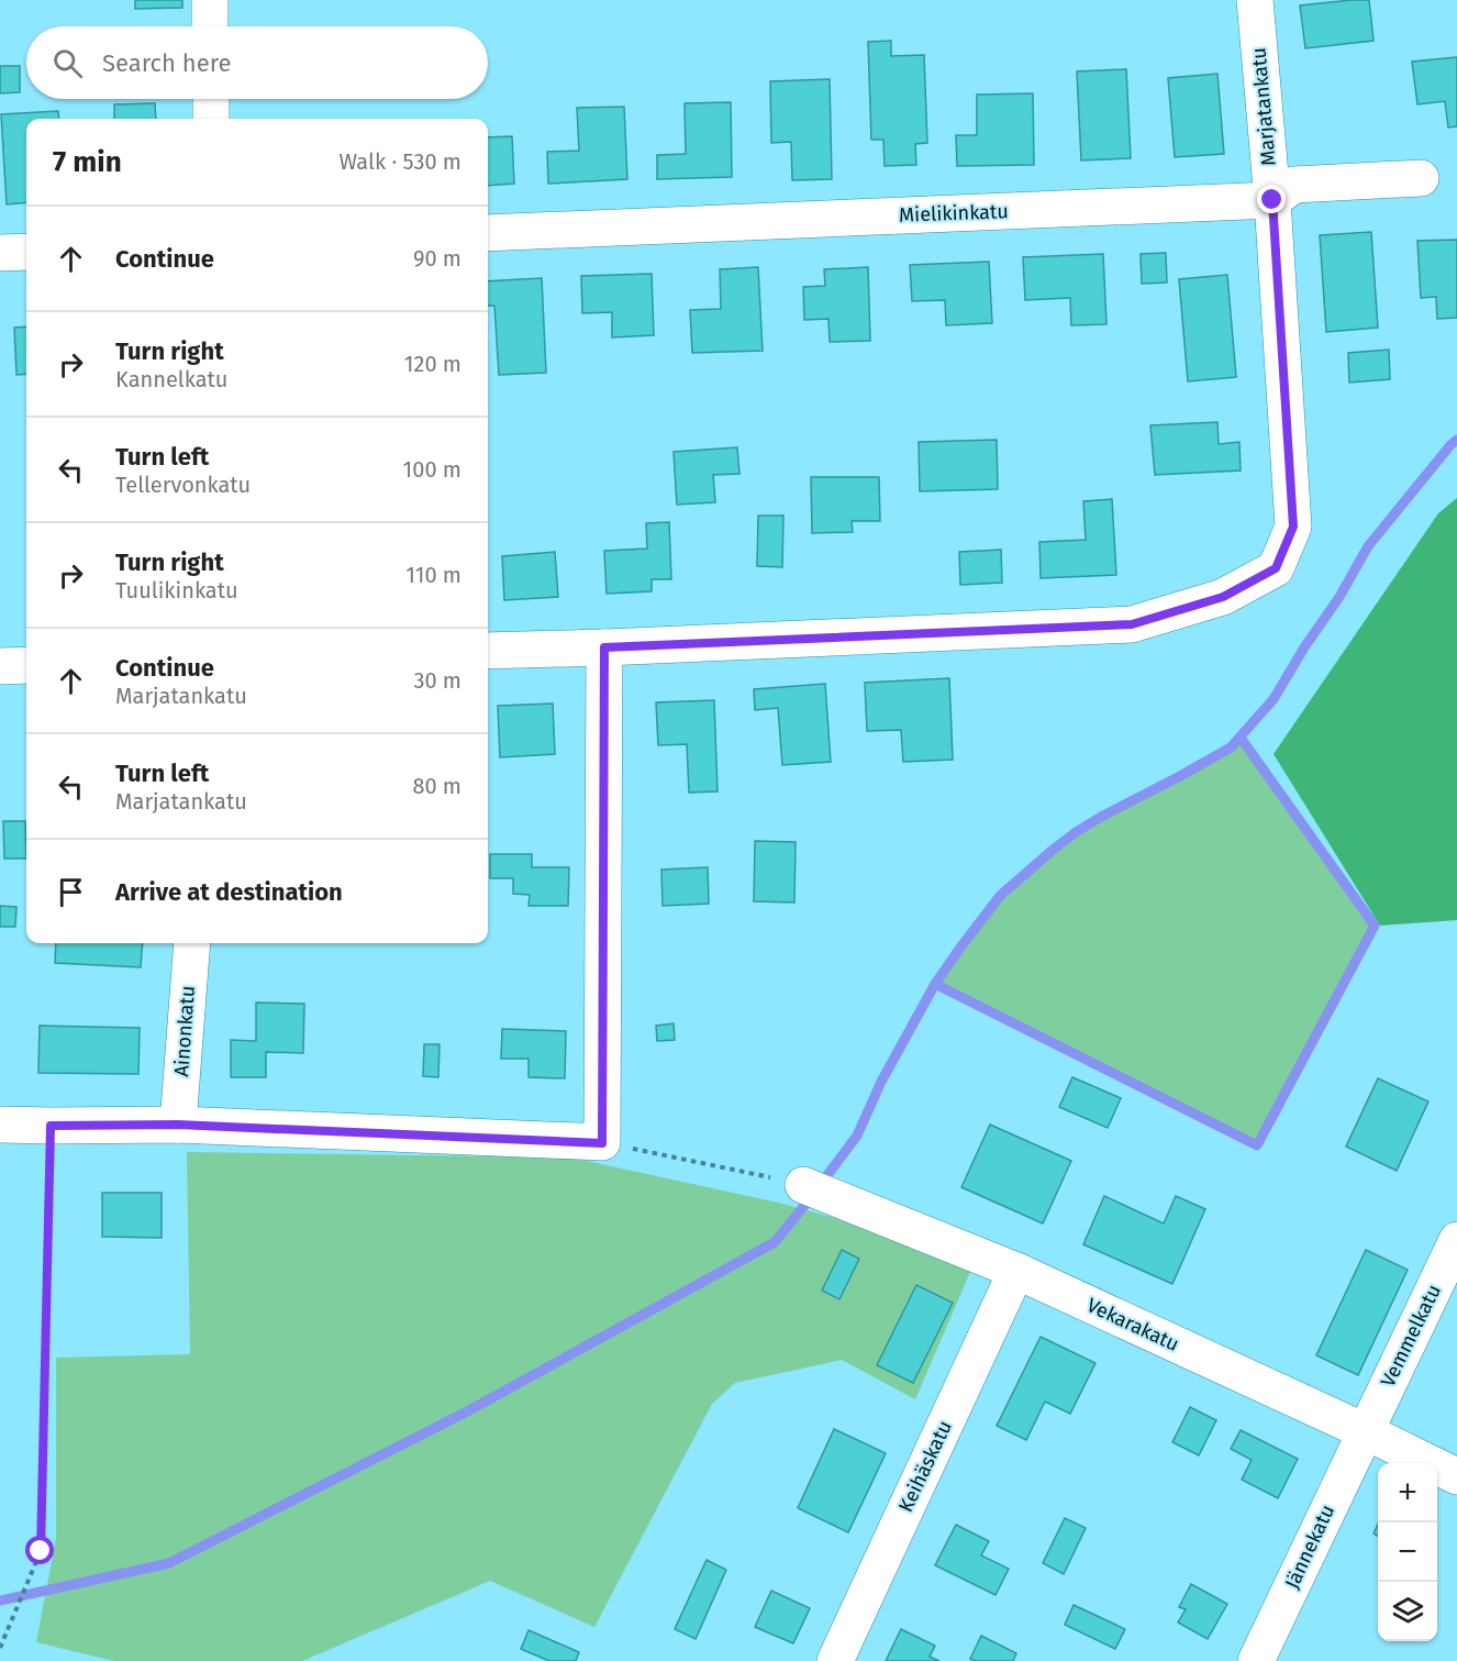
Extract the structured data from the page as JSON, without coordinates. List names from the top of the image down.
{
  "streets": {
    "street": [
      "Marjatankatu",
      "Mielikinkatu",
      "Ainonkatu",
      "Vekarakatu",
      "Vemmelkatu",
      "Keihäskatu",
      "Jännekatu"
    ]
  },
  "crossings": [
    ["Marjatankatu", "Mielikinkatu"],
    ["Vekarakatu", "Vemmelkatu"],
    ["Vekarakatu", "Keihäskatu"],
    ["Vekarakatu", "Jännekatu"],
    ["Vemmelkatu", "Jännekatu"]
  ],
  "page": {
    "search": "Search here",
    "heading": ["7 min", "Walk · 530 m"],
    "list": [
      ["Continue", "90 m"],
      ["Turn right", "Kannelkatu", "120 m"],
      ["Turn left", "Tellervonkatu", "100 m"],
      ["Turn right", "Tuulikinkatu", "110 m"],
      ["Continue", "Marjatankatu", "30 m"],
      ["Turn left", "Marjatankatu", "80 m"],
      "Arrive at destination"
    ],
    "map_buttons": ["+", "−"]
  }
}
